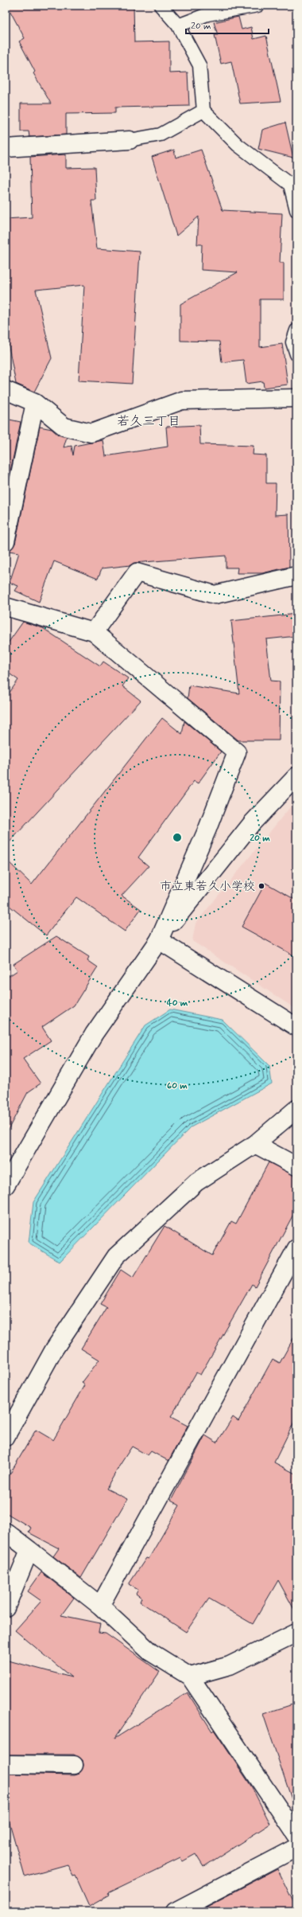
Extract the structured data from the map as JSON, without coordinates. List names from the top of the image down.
{
  "districts": ["若久三丁目"],
  "places": ["市立東若久小学校"],
  "scale_bar": "20 m",
  "rings": ["20 m", "40 m", "60 m"]
}
